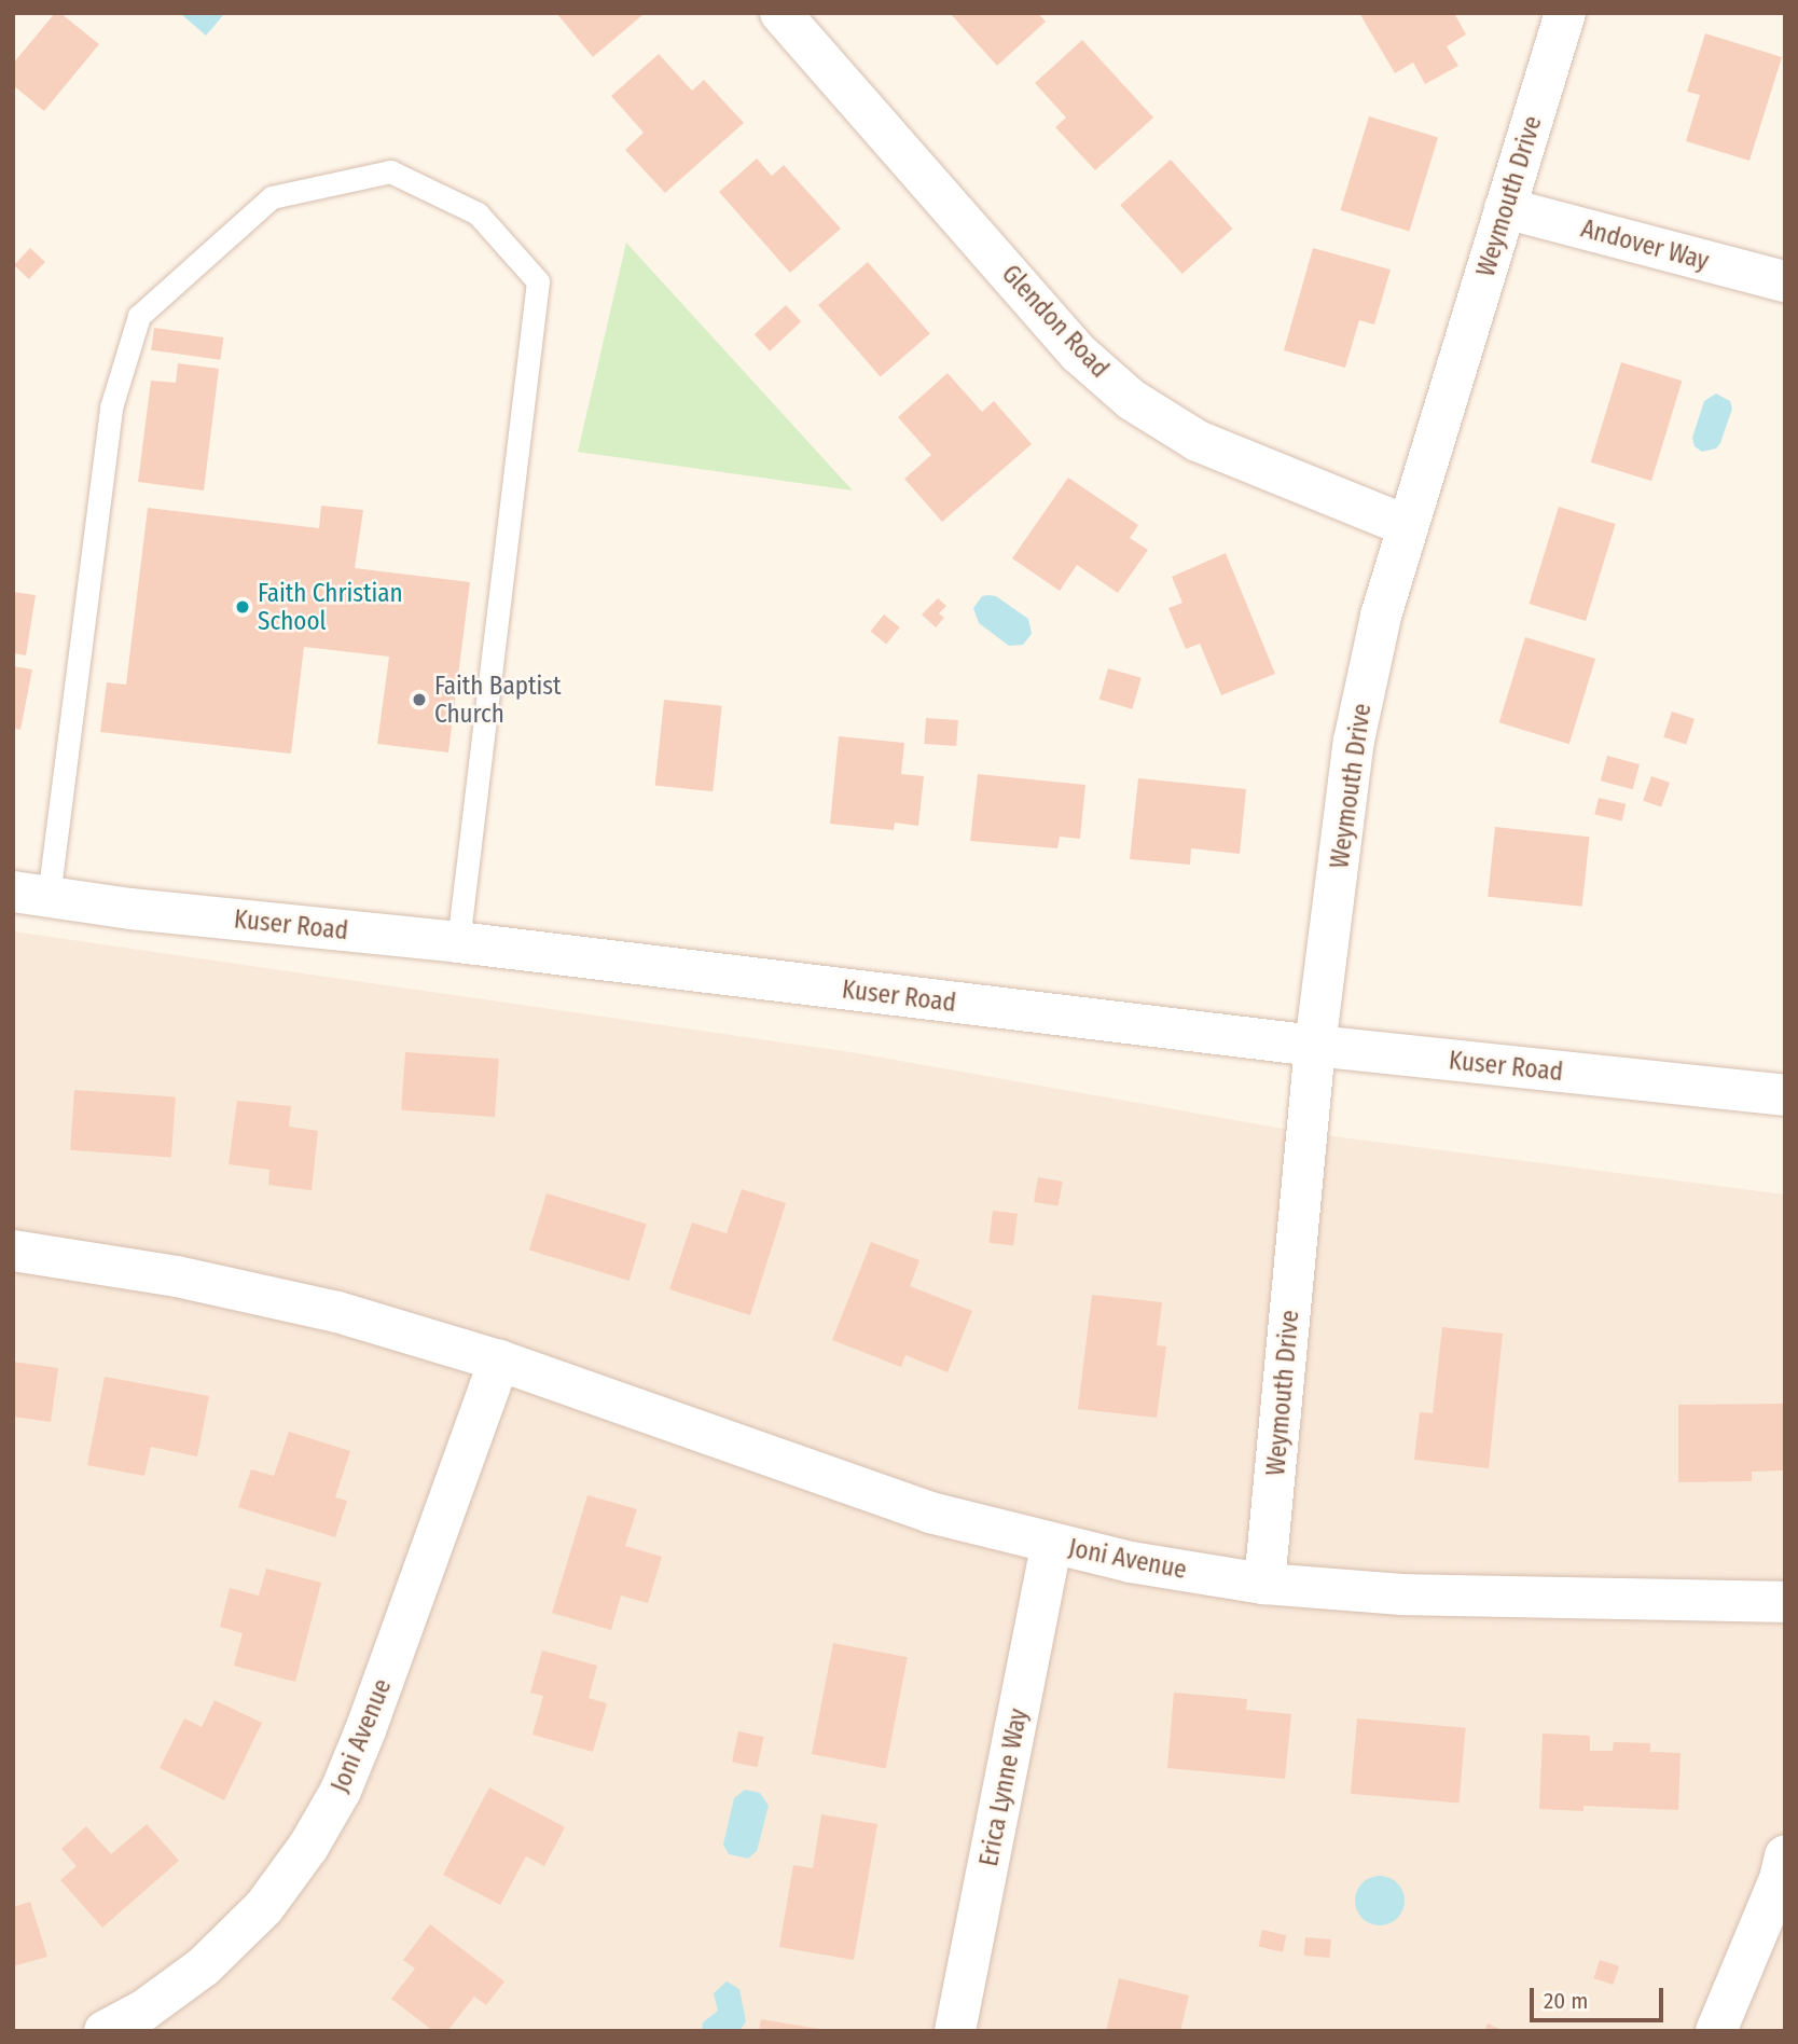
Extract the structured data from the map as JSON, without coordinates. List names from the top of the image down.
{
  "streets": {
    "street": [
      "Weymouth Drive",
      "Andover Way",
      "Glendon Road",
      "Kuser Road",
      "Joni Avenue",
      "Erica Lynne Way"
    ]
  },
  "crossings": [
    ["Weymouth Drive", "Andover Way"],
    ["Weymouth Drive", "Glendon Road"],
    ["Weymouth Drive", "Kuser Road"],
    ["Weymouth Drive", "Joni Avenue"],
    ["Joni Avenue", "Erica Lynne Way"]
  ],
  "places": ["Faith Christian School", "Faith Baptist Church"],
  "scale_bar": "20 m"
}
